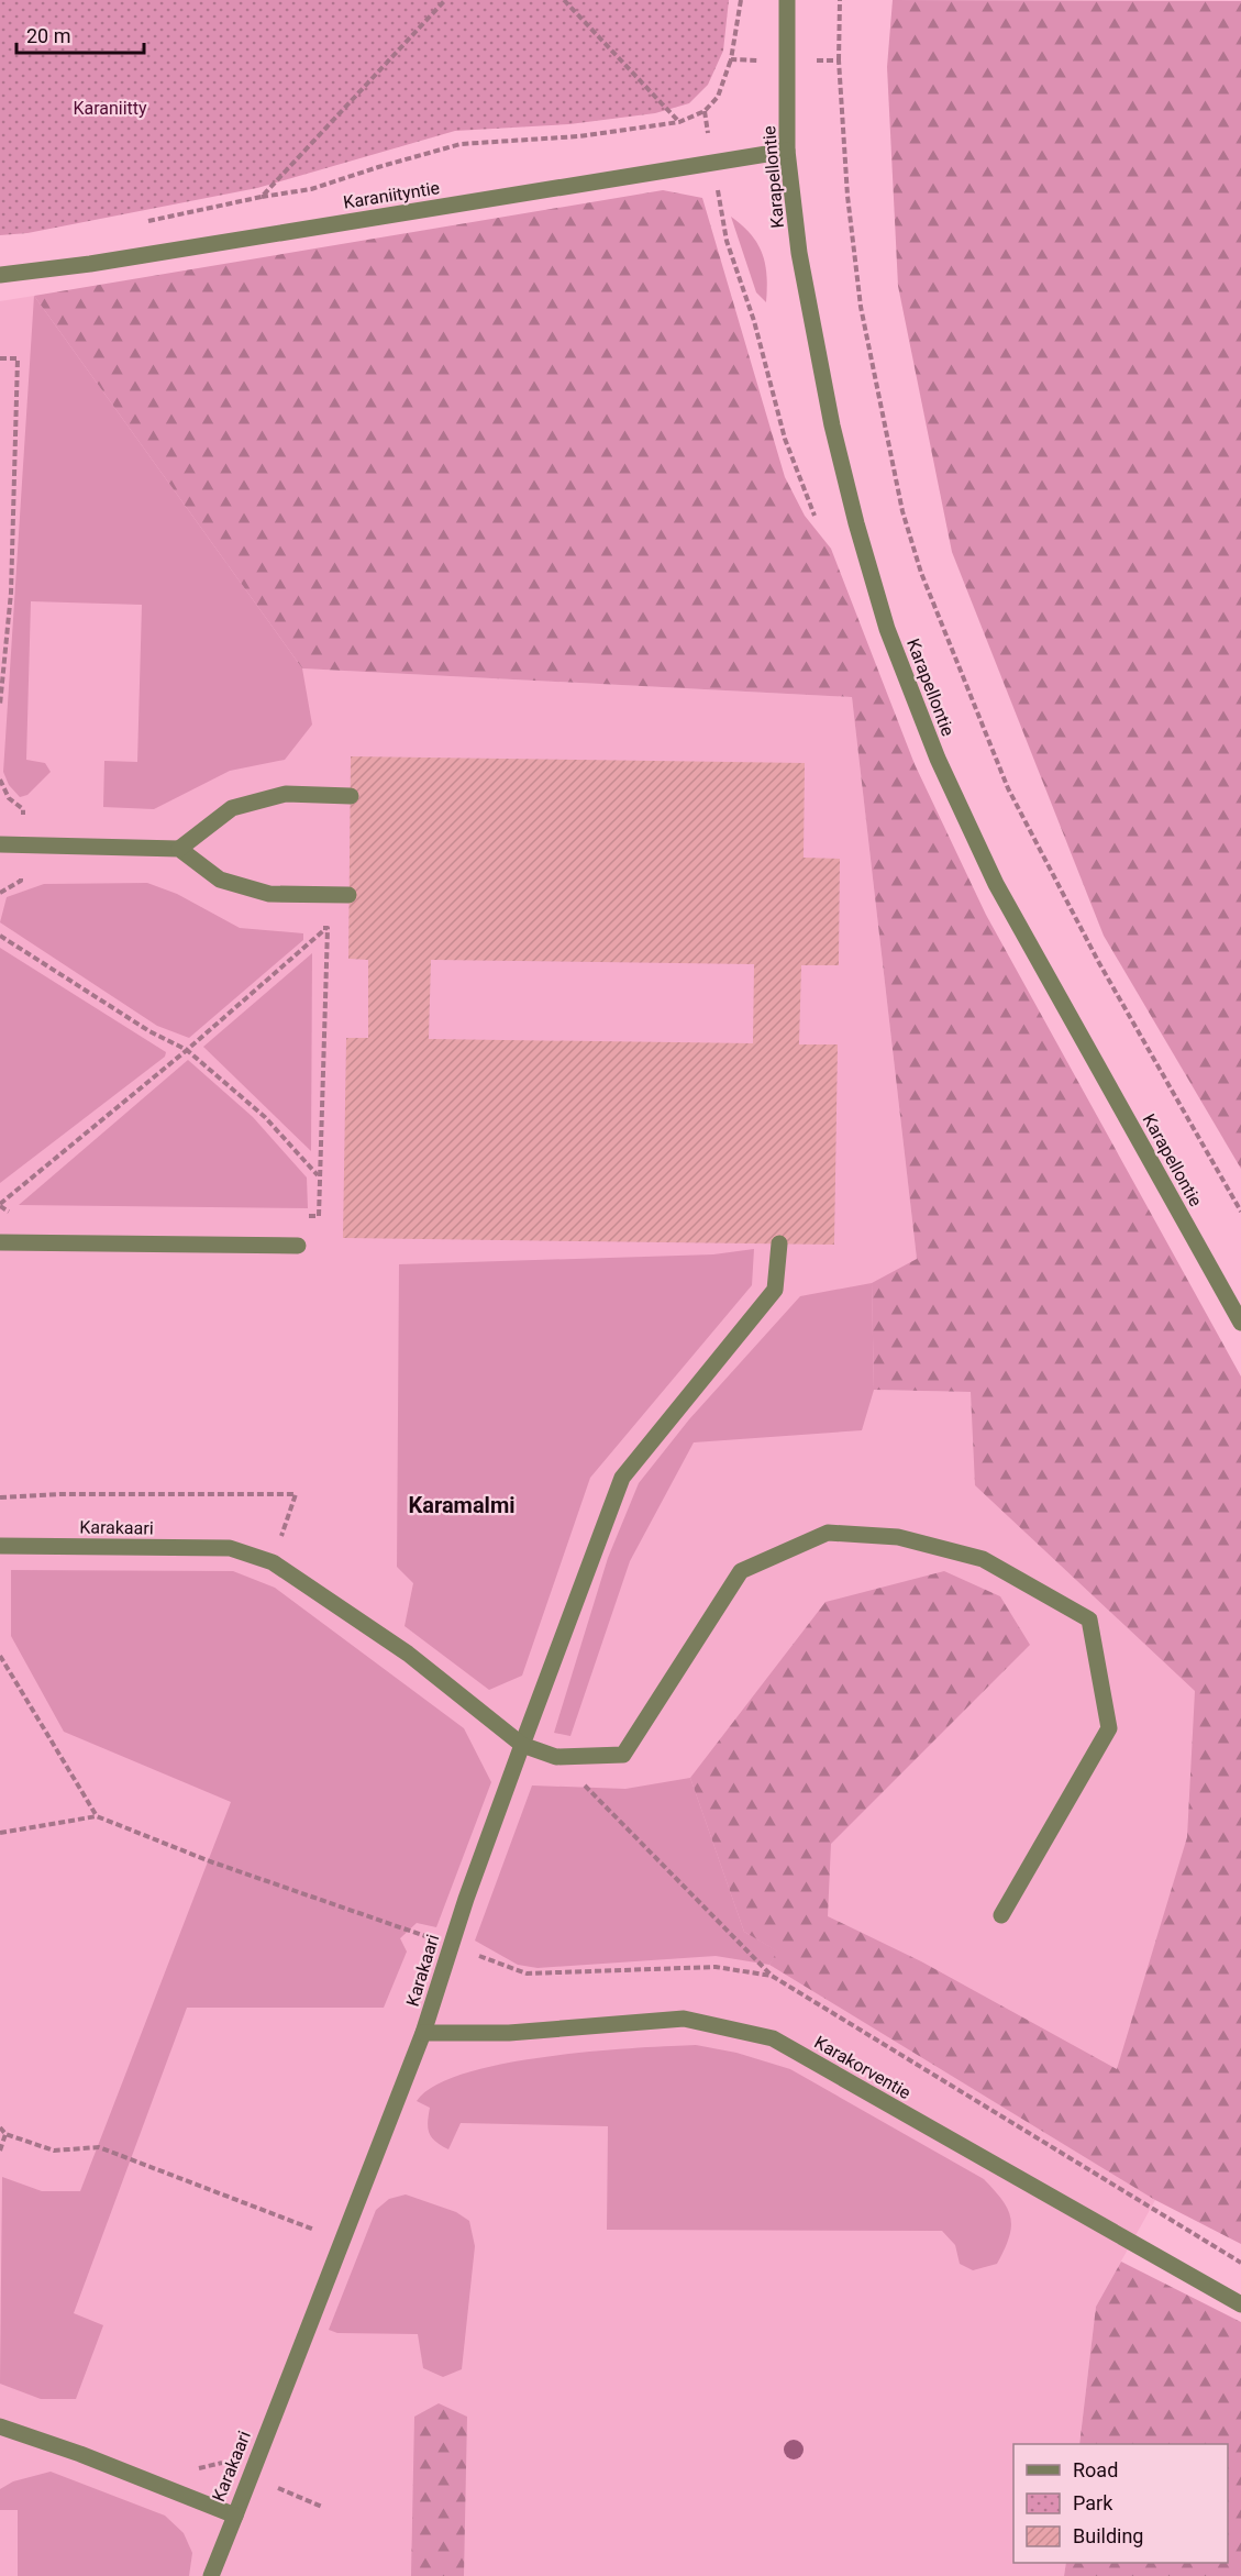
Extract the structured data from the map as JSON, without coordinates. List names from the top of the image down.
{
  "streets": {
    "street": [
      "Karapellontie",
      "Karaniityntie",
      "Karakaari",
      "Karakorventie"
    ]
  },
  "crossings": [
    ["Karapellontie", "Karaniityntie"],
    ["Karakaari", "Karakorventie"]
  ],
  "districts": ["Karamalmi"],
  "parks": ["Karaniitty"],
  "legend": ["Road", "Park", "Building"],
  "scale_bar": "20 m"
}
